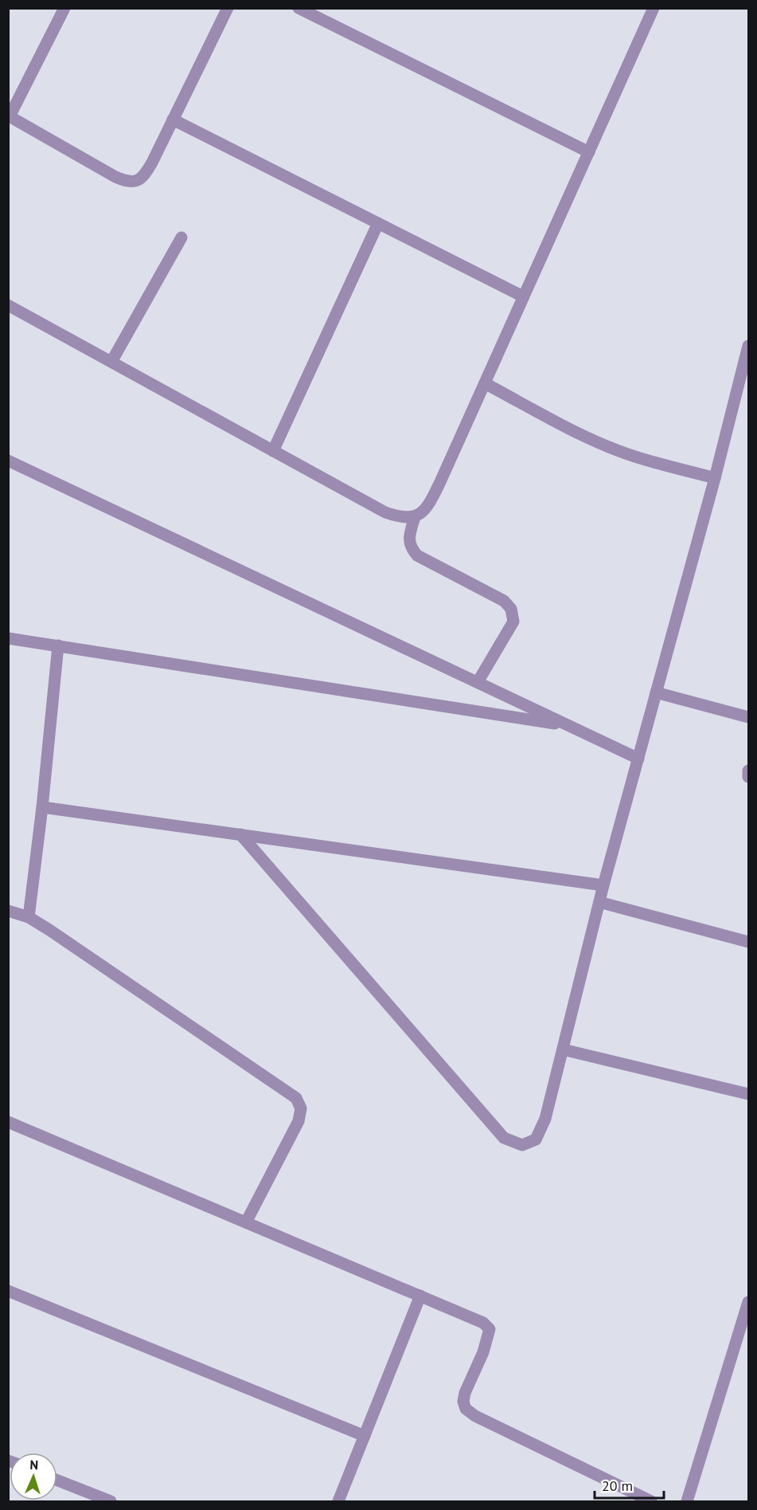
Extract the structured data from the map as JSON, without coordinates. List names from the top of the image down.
{
  "scale_bar": "20 m",
  "north": "top"
}
